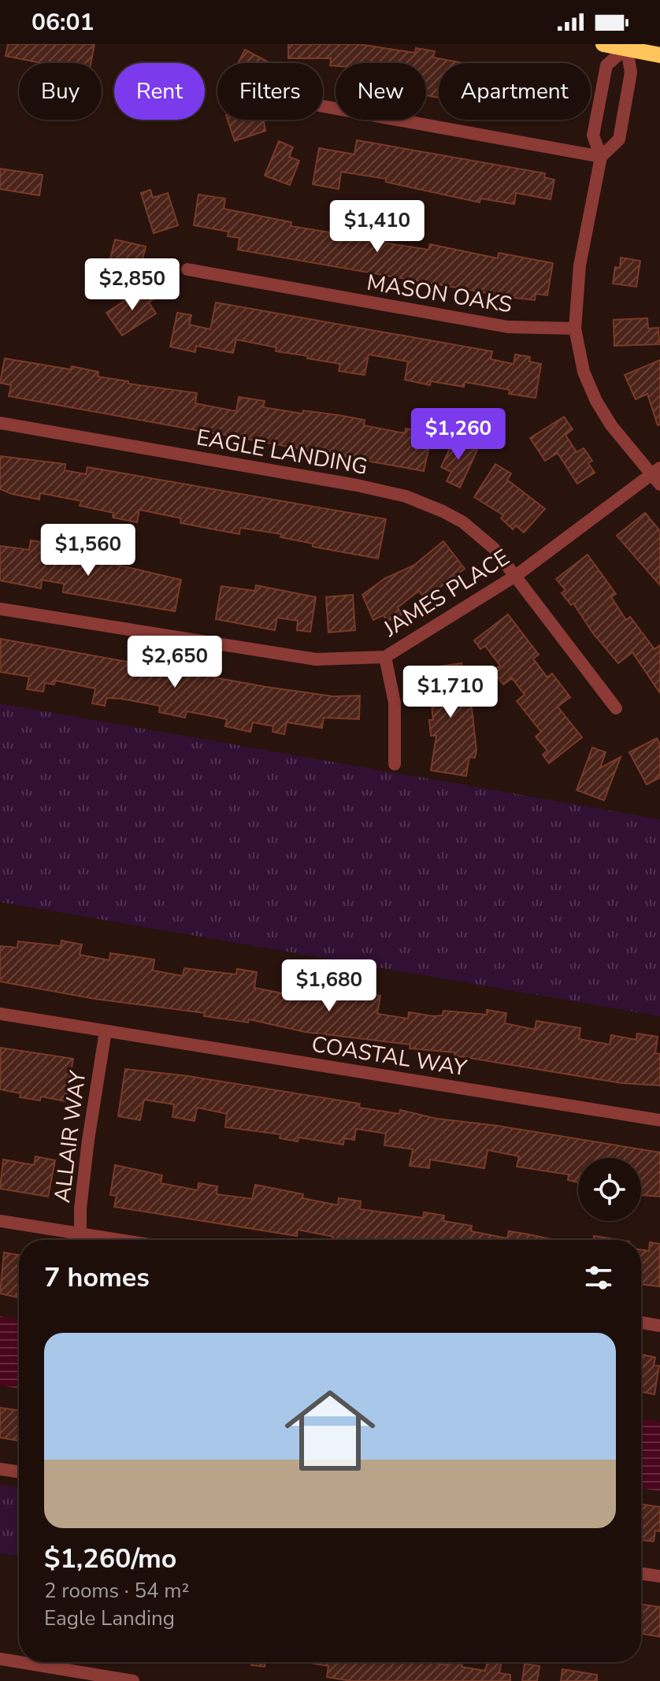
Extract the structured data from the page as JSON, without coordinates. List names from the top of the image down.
{
  "streets": {
    "street": [
      "MASON OAKS",
      "EAGLE LANDING",
      "JAMES PLACE",
      "COASTAL WAY",
      "ALLAIR WAY"
    ]
  },
  "crossings": [
    ["EAGLE LANDING", "JAMES PLACE"],
    ["COASTAL WAY", "ALLAIR WAY"]
  ],
  "page": {
    "status": "06:01",
    "chip": [
      "Buy",
      "Rent",
      "Filters",
      "New",
      "Apartment"
    ],
    "price": [
      "$1,410",
      "$2,850",
      "$1,260",
      "$1,560",
      "$2,650",
      "$1,710",
      "$1,680"
    ],
    "heading": "7 homes",
    "list": [
      {
        "name": "$1,260/mo",
        "note": "2 rooms · 54 m² · Eagle Landing"
      }
    ]
  }
}
